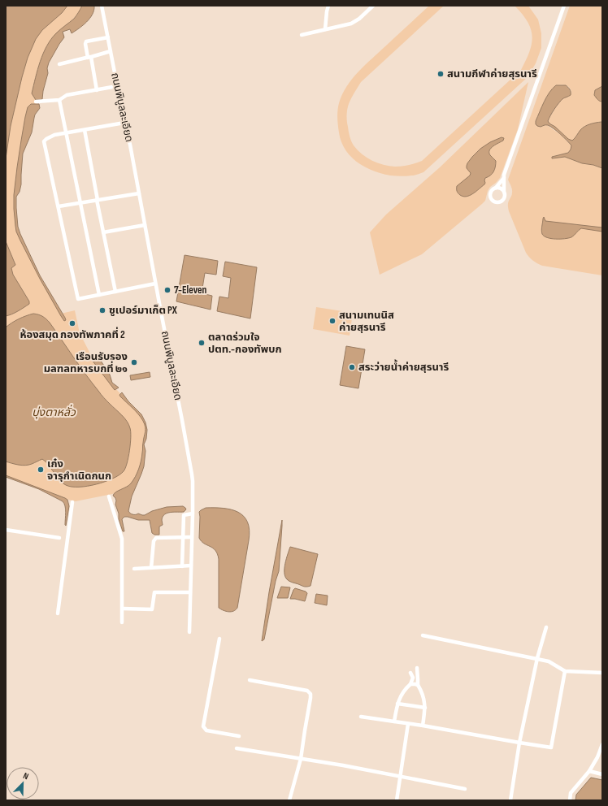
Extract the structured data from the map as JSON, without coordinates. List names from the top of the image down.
{
  "streets": {
    "street": ["ถนนพิบูลละเอียด"]
  },
  "water": ["บุ่งตาหลั่ว"],
  "places": [
    "สนามกีฬาค่ายสุรนารี",
    "7-Eleven",
    "ซูเปอร์มาเก็ต PX",
    "สนามเทนนิส ค่ายสุรนารี",
    "ห้องสมุด กองทัพภาคที่ 2",
    "ตลาดร่วมใจ ปตท.-กองทัพบก",
    "เรือนรับรอง มลฑลทหารบกที่ ๒๑",
    "สระว่ายนํ้าค่ายสุรนารี",
    "เก๋ง จารุกำเนิดกนก"
  ],
  "north": "top right"
}
